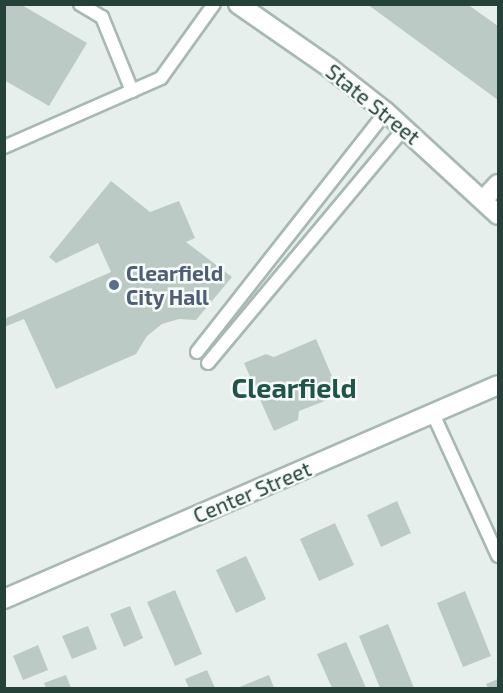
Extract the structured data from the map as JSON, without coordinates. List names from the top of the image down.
{
  "streets": {
    "street": ["State Street", "Center Street"]
  },
  "districts": ["Clearfield"],
  "places": ["Clearfield City Hall"]
}
